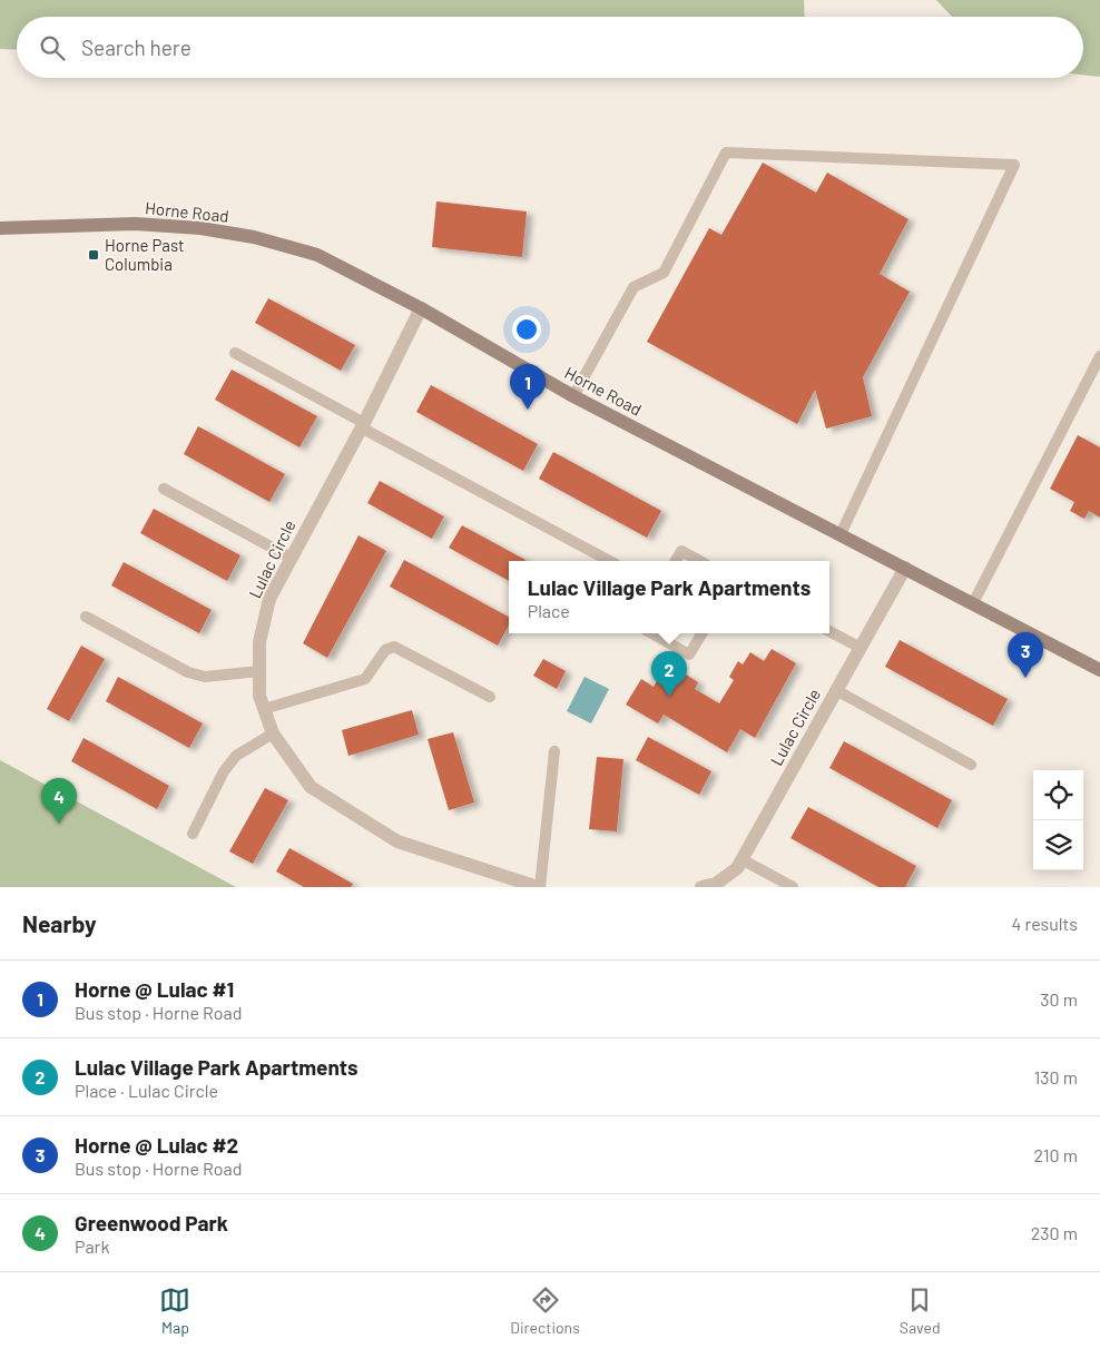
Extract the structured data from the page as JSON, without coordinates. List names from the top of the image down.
{
  "streets": {
    "main road": ["Horne Road"],
    "street": ["Lulac Circle"]
  },
  "crossings": [
    ["Horne Road", "Lulac Circle"]
  ],
  "places": {
    "transit": ["Horne Past Columbia"]
  },
  "page": {
    "search": "Search here",
    "pins": [
      "1",
      "3",
      "2",
      "4"
    ],
    "popup": ["Lulac Village Park Apartments", "Place"],
    "heading": ["Nearby", "4 results"],
    "list": [
      {
        "mark": "1",
        "name": "Horne @ Lulac #1",
        "note": "Bus stop · Horne Road",
        "value": "30 m"
      },
      {
        "mark": "2",
        "name": "Lulac Village Park Apartments",
        "note": "Place · Lulac Circle",
        "value": "130 m"
      },
      {
        "mark": "3",
        "name": "Horne @ Lulac #2",
        "note": "Bus stop · Horne Road",
        "value": "210 m"
      },
      {
        "mark": "4",
        "name": "Greenwood Park",
        "note": "Park",
        "value": "230 m"
      }
    ],
    "nav": ["Map", "Directions", "Saved"]
  }
}
